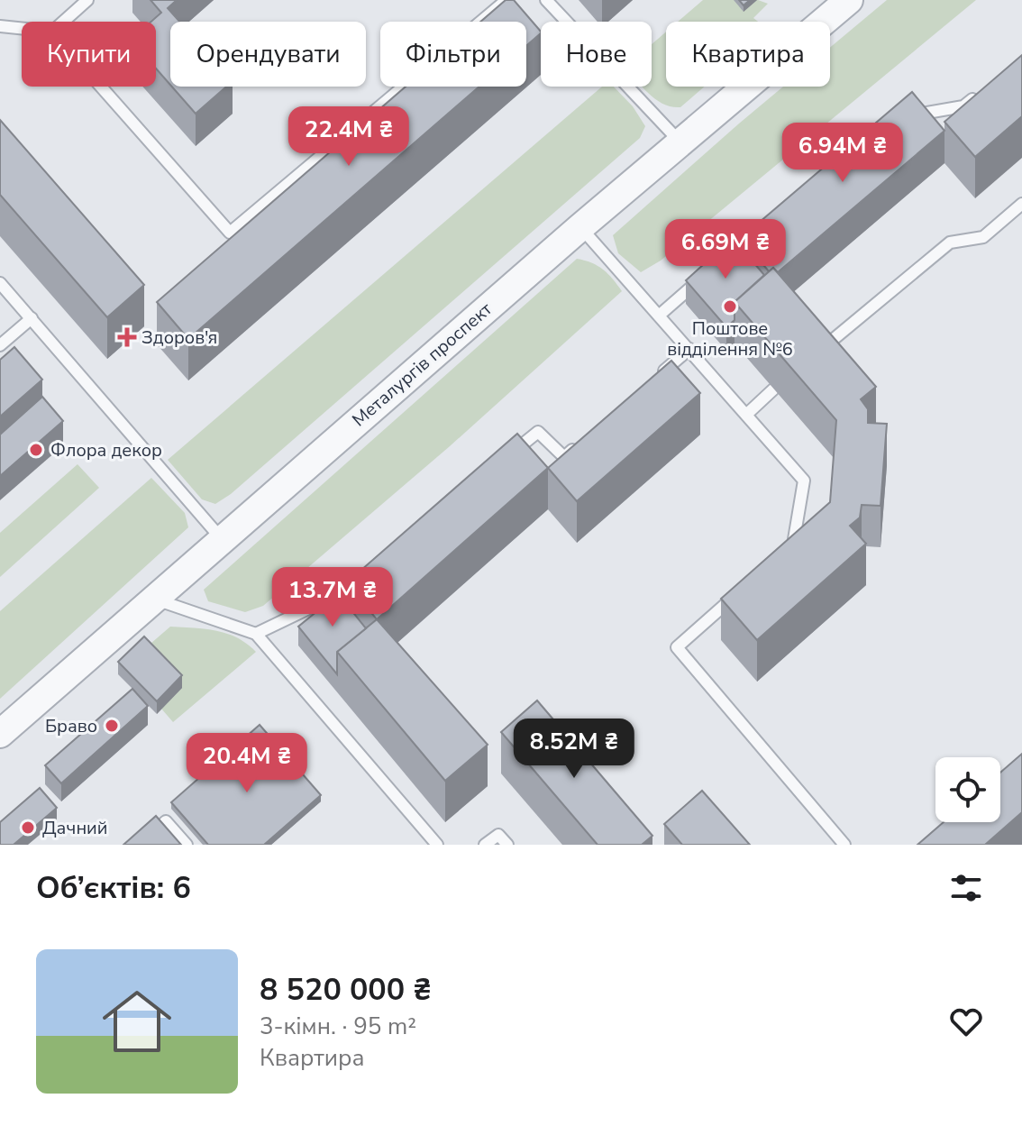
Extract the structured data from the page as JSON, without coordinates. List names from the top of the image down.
{
  "streets": {
    "street": ["Металургів проспект"]
  },
  "places": {
    "other": [
      "Поштове відділення №6",
      "Флора декор",
      "Браво",
      "Дачний"
    ],
    "health": ["Здоров'я"]
  },
  "page": {
    "chip": [
      "Купити",
      "Орендувати",
      "Фільтри",
      "Нове",
      "Квартира"
    ],
    "price": [
      "22.4M ₴",
      "6.94M ₴",
      "6.69M ₴",
      "13.7M ₴",
      "8.52M ₴",
      "20.4M ₴"
    ],
    "heading": "Об’єктів: 6",
    "list": [
      {
        "name": "8 520 000 ₴",
        "note": "3-кімн. · 95 m² · Квартира"
      }
    ]
  }
}
